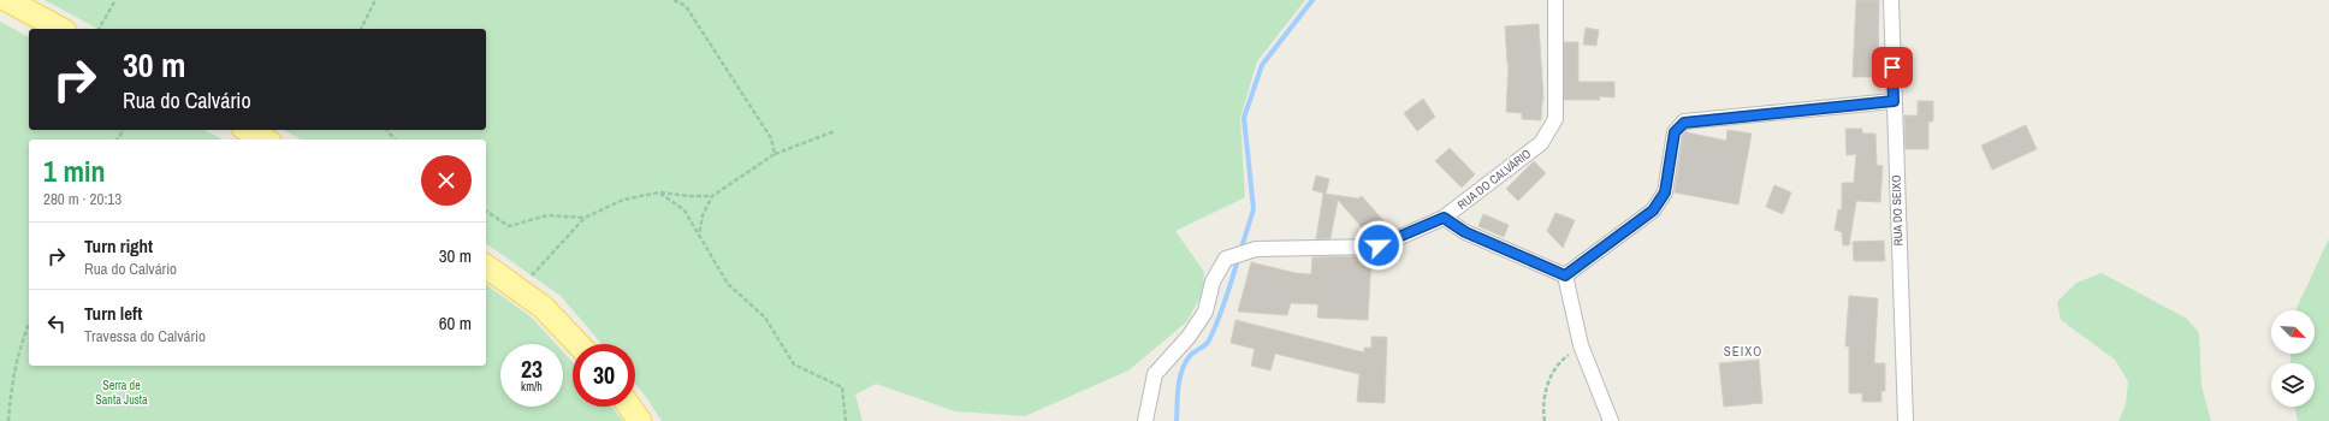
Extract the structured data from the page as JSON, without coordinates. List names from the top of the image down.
{
  "streets": {
    "street": ["RUA DO CALVÁRIO", "RUA DO SEIXO"]
  },
  "districts": ["SEIXO"],
  "parks": ["Serra de Santa Justa"],
  "north": "bottom right",
  "page": {
    "turn": ["30 m", "Rua do Calvário"],
    "heading": ["1 min", "280 m · 20:13"],
    "list": [
      {
        "name": "Turn right",
        "note": "Rua do Calvário",
        "value": "30 m"
      },
      {
        "name": "Turn left",
        "note": "Travessa do Calvário",
        "value": "60 m"
      }
    ],
    "speed": "23 km/h",
    "limit": "30"
  }
}
